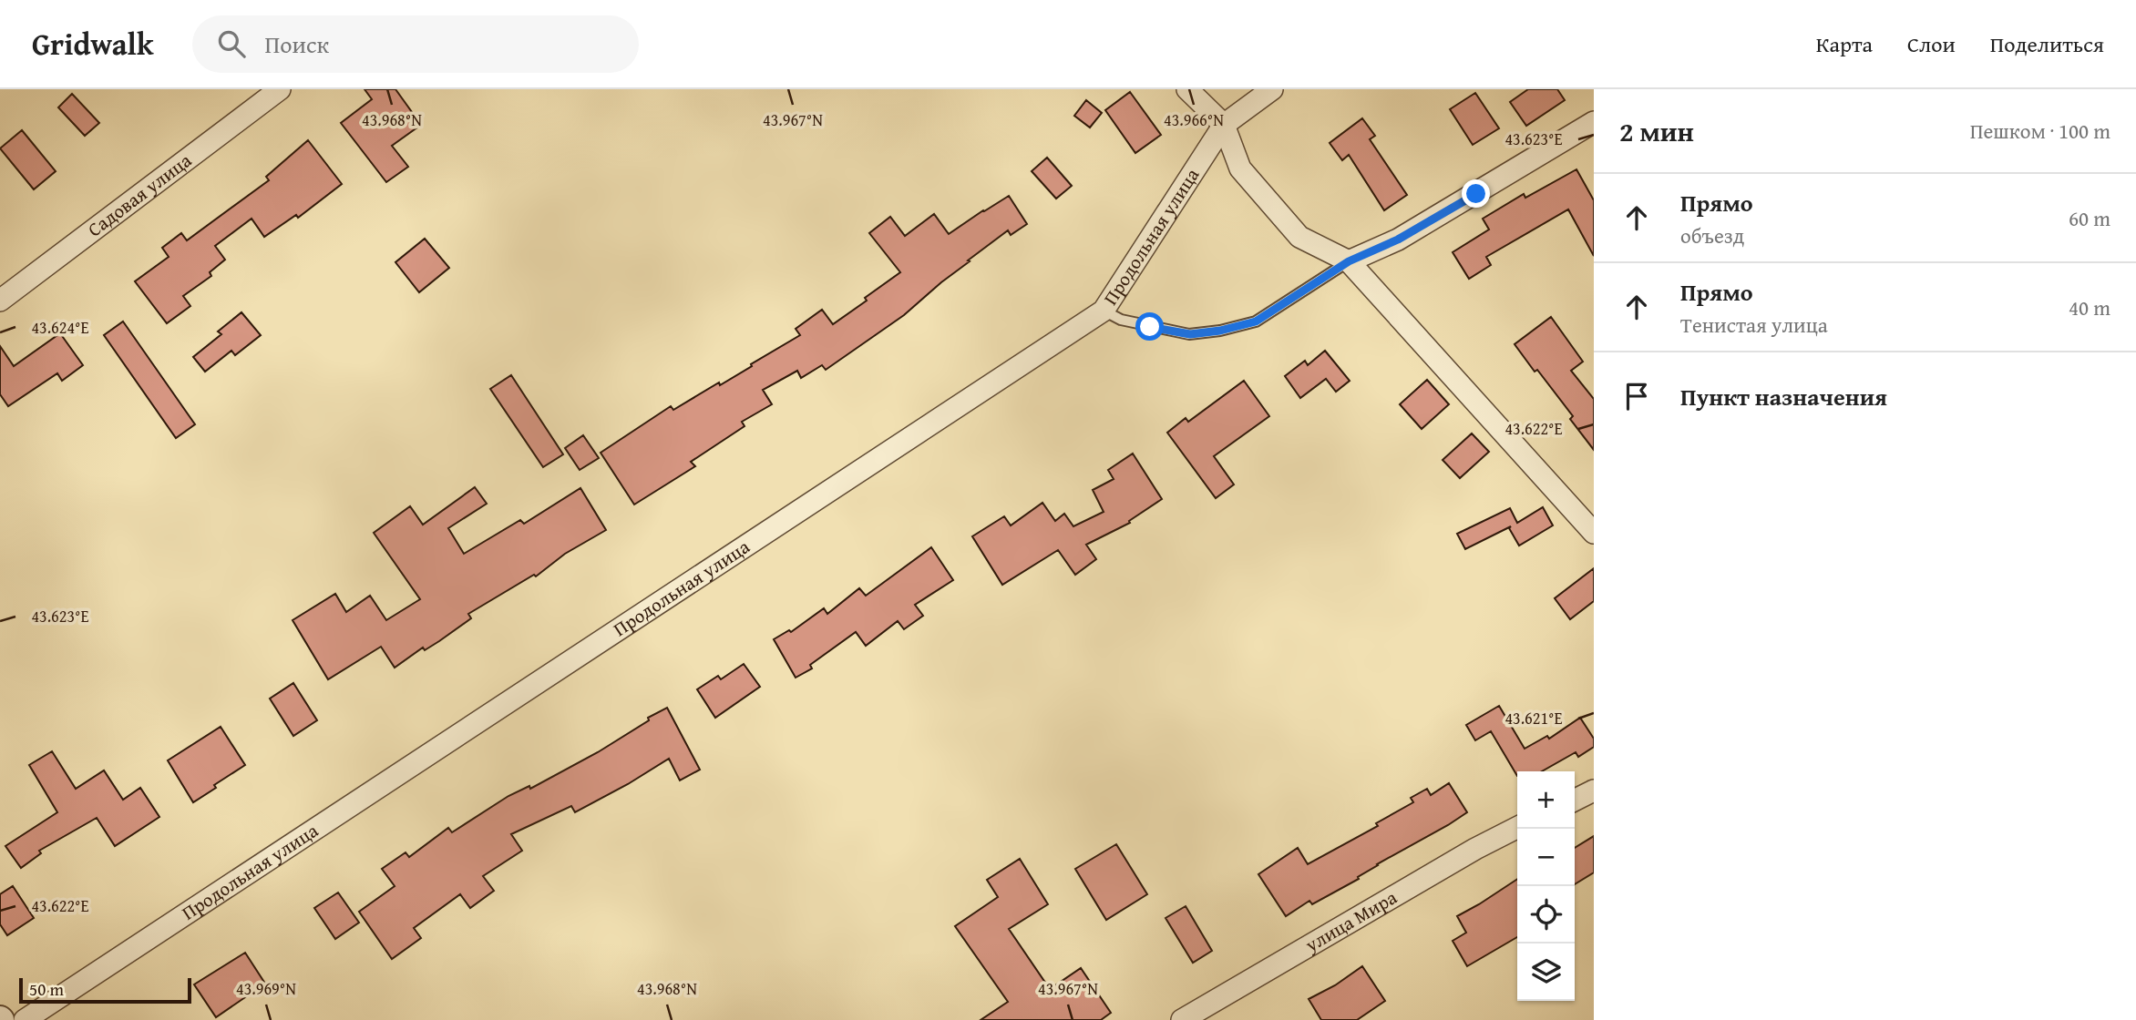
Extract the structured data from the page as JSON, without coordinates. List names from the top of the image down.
{
  "streets": {
    "street": ["Садовая улица", "Продольная улица", "улица Мира"]
  },
  "scale_bar": "50 m",
  "page": {
    "header": "Gridwalk",
    "search": "Поиск",
    "nav": ["Карта", "Слои", "Поделиться"],
    "heading": ["2 мин", "Пешком · 100 m"],
    "list": [
      ["Прямо", "объезд", "60 m"],
      ["Прямо", "Тенистая улица", "40 m"],
      "Пункт назначения"
    ],
    "map_buttons": ["+", "−"],
    "scale": "50 m"
  },
  "coordinates": [
    "43.968°N",
    "43.967°N",
    "43.966°N",
    "43.623°E",
    "43.624°E",
    "43.622°E",
    "43.621°E",
    "43.969°N"
  ]
}
